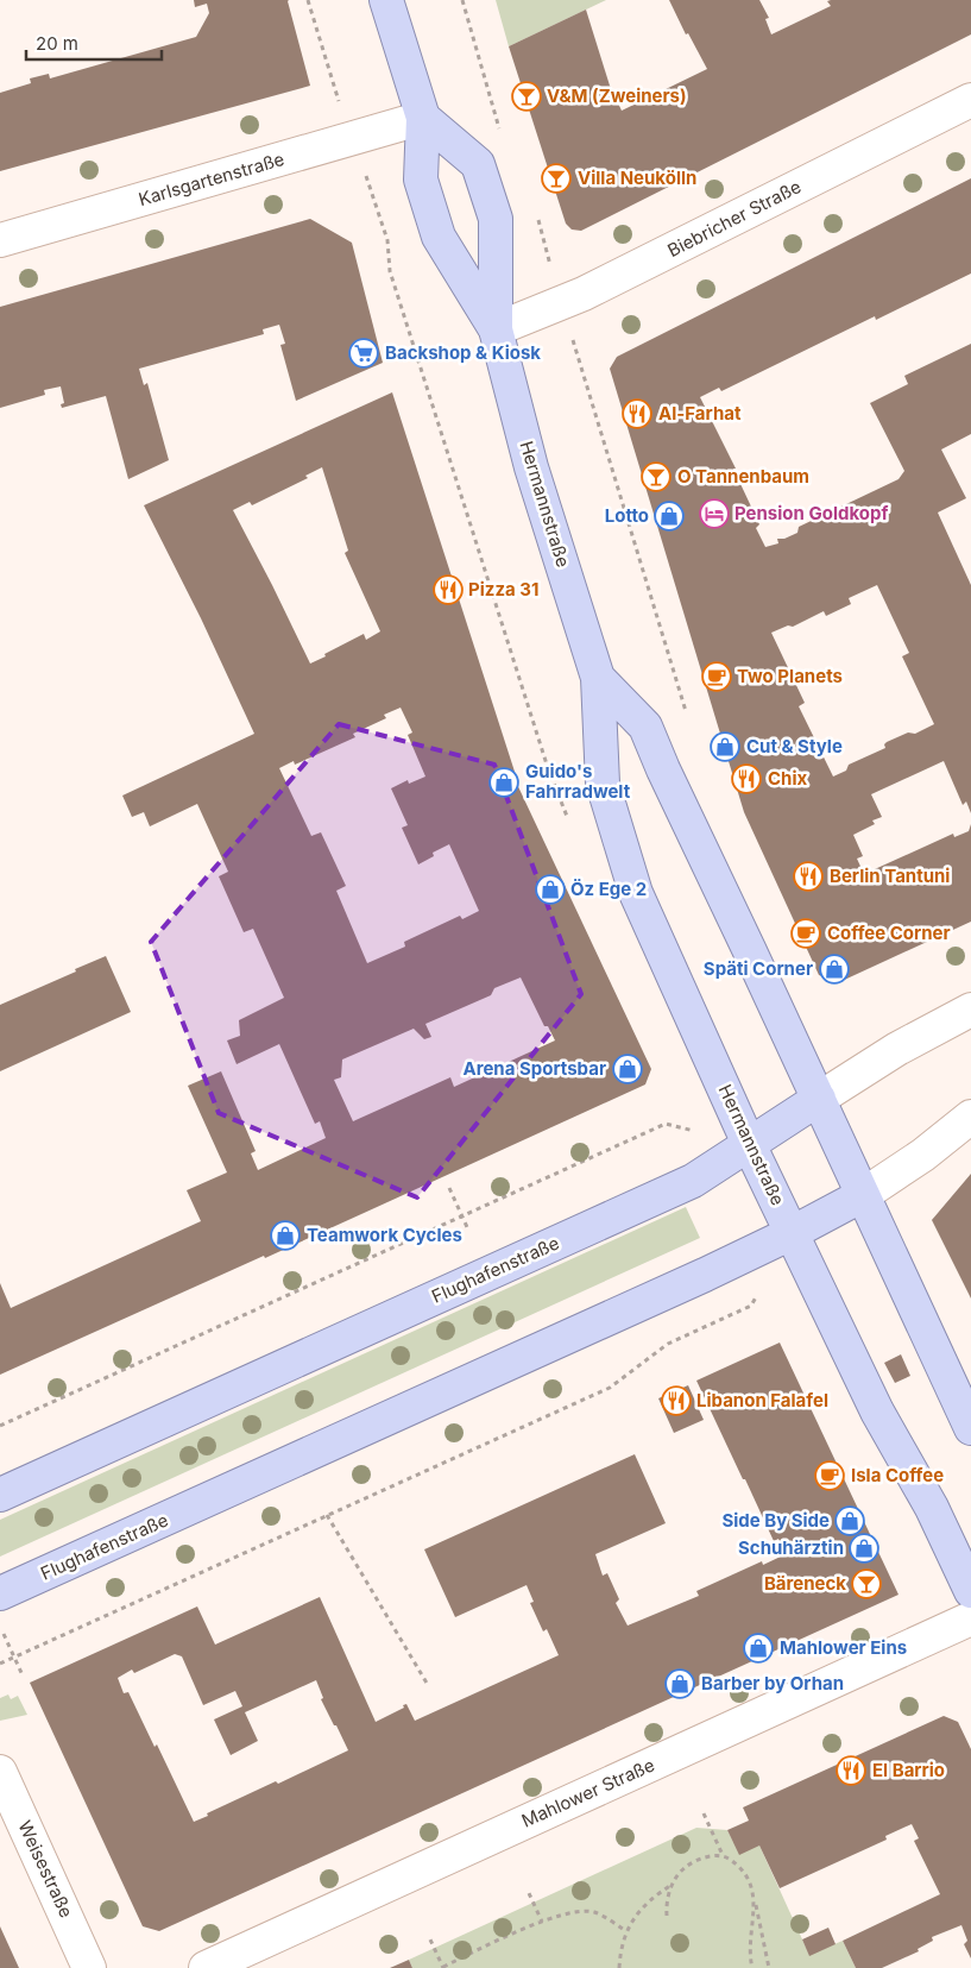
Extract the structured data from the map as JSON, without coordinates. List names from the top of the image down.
{
  "streets": {
    "main road": ["Hermannstraße", "Flughafenstraße"],
    "street": [
      "Karlsgartenstraße",
      "Biebricher Straße",
      "Mahlower Straße",
      "Weisestraße"
    ]
  },
  "crossings": [
    ["Karlsgartenstraße", "Hermannstraße"],
    ["Biebricher Straße", "Hermannstraße"],
    ["Hermannstraße", "Flughafenstraße"]
  ],
  "places": {
    "bar": [
      "V&M (Zweiners)",
      "Villa Neukölln",
      "O Tannenbaum",
      "Bäreneck"
    ],
    "supermarket": ["Backshop & Kiosk"],
    "restaurant": [
      "Al-Farhat",
      "Pizza 31",
      "Chix",
      "Berlin Tantuni",
      "Libanon Falafel",
      "El Barrio"
    ],
    "hotel": ["Pension Goldkopf"],
    "shop": [
      "Lotto",
      "Cut & Style",
      "Guido's Fahrradwelt",
      "Öz Ege 2",
      "Späti Corner",
      "Arena Sportsbar",
      "Teamwork Cycles",
      "Side By Side",
      "Schuhärztin",
      "Mahlower Eins",
      "Barber by Orhan"
    ],
    "cafe": ["Two Planets", "Coffee Corner", "Isla Coffee"]
  },
  "scale_bar": "20 m"
}
